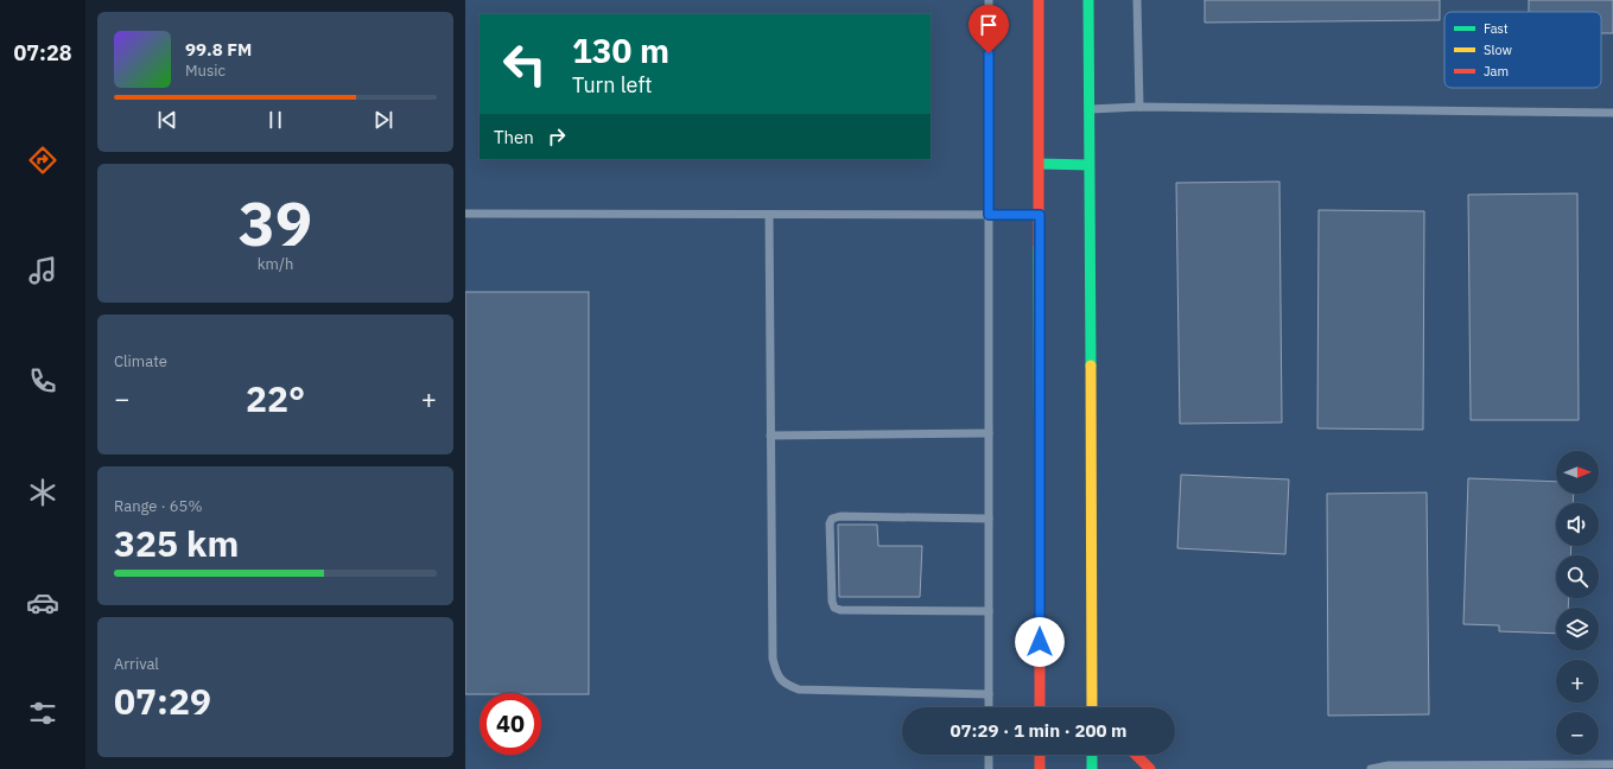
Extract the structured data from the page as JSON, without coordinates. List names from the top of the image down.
{
  "legend": ["Fast", "Slow", "Jam"],
  "north": "right",
  "page": {
    "tabs": "07:28",
    "turn": ["130 m", "Turn left"],
    "song": ["99.8 FM", "Music"],
    "then": "Then",
    "tile": [
      ["39", "km/h"],
      "Climate",
      ["Range · 65%", "325 km"],
      ["Arrival", "07:29"]
    ],
    "heat": ["−", "22°", "+"],
    "map_buttons": ["+", "−"],
    "limit": "40",
    "trip": "07:29 · 1 min · 200 m"
  }
}
